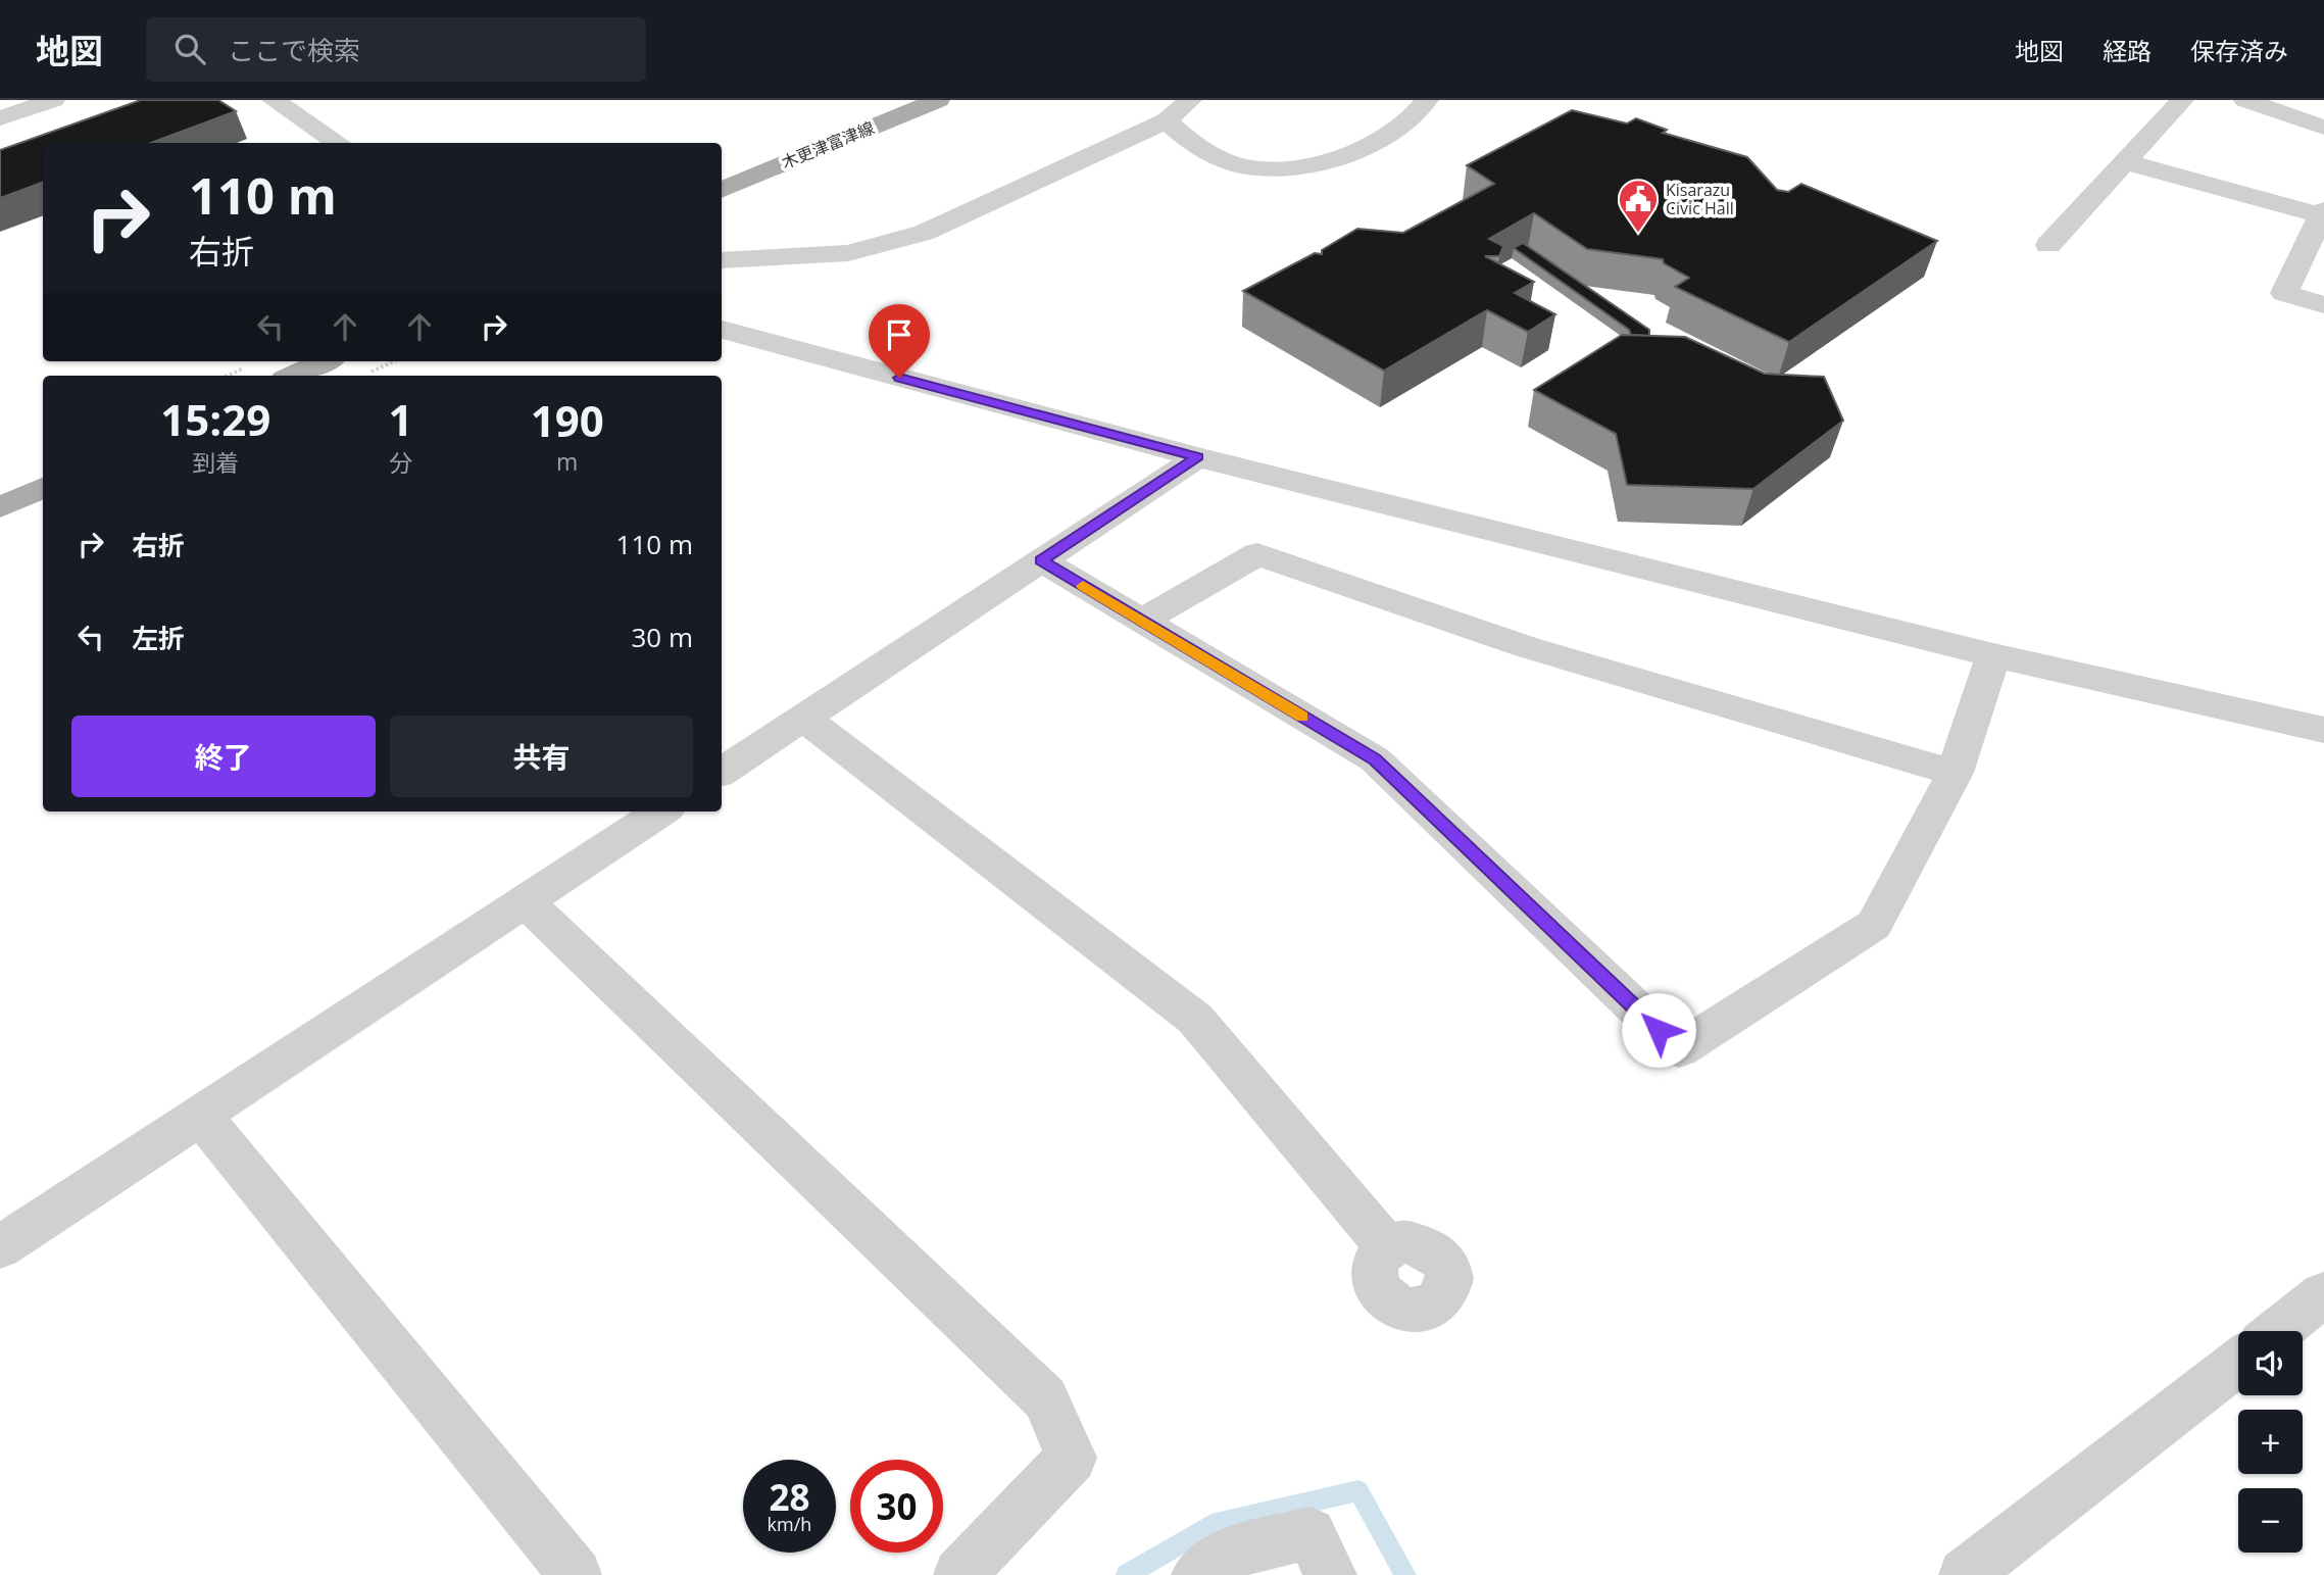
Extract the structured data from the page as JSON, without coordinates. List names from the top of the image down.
{
  "streets": {
    "main road": ["木更津富津線"]
  },
  "places": {
    "public building": ["Kisarazu Civic Hall"]
  },
  "page": {
    "header": "地図",
    "search": "ここで検索",
    "nav": ["地図", "経路", "保存済み"],
    "turn": ["110 m", "右折"],
    "eta": [
      "15:29",
      "到着",
      "1",
      "分",
      "190",
      "m"
    ],
    "list": [
      {
        "name": "右折",
        "value": "110 m"
      },
      {
        "name": "左折",
        "value": "30 m"
      }
    ],
    "buttons": ["終了", "共有"],
    "map_buttons": ["+", "−"],
    "speed": "28 km/h",
    "limit": "30"
  }
}
